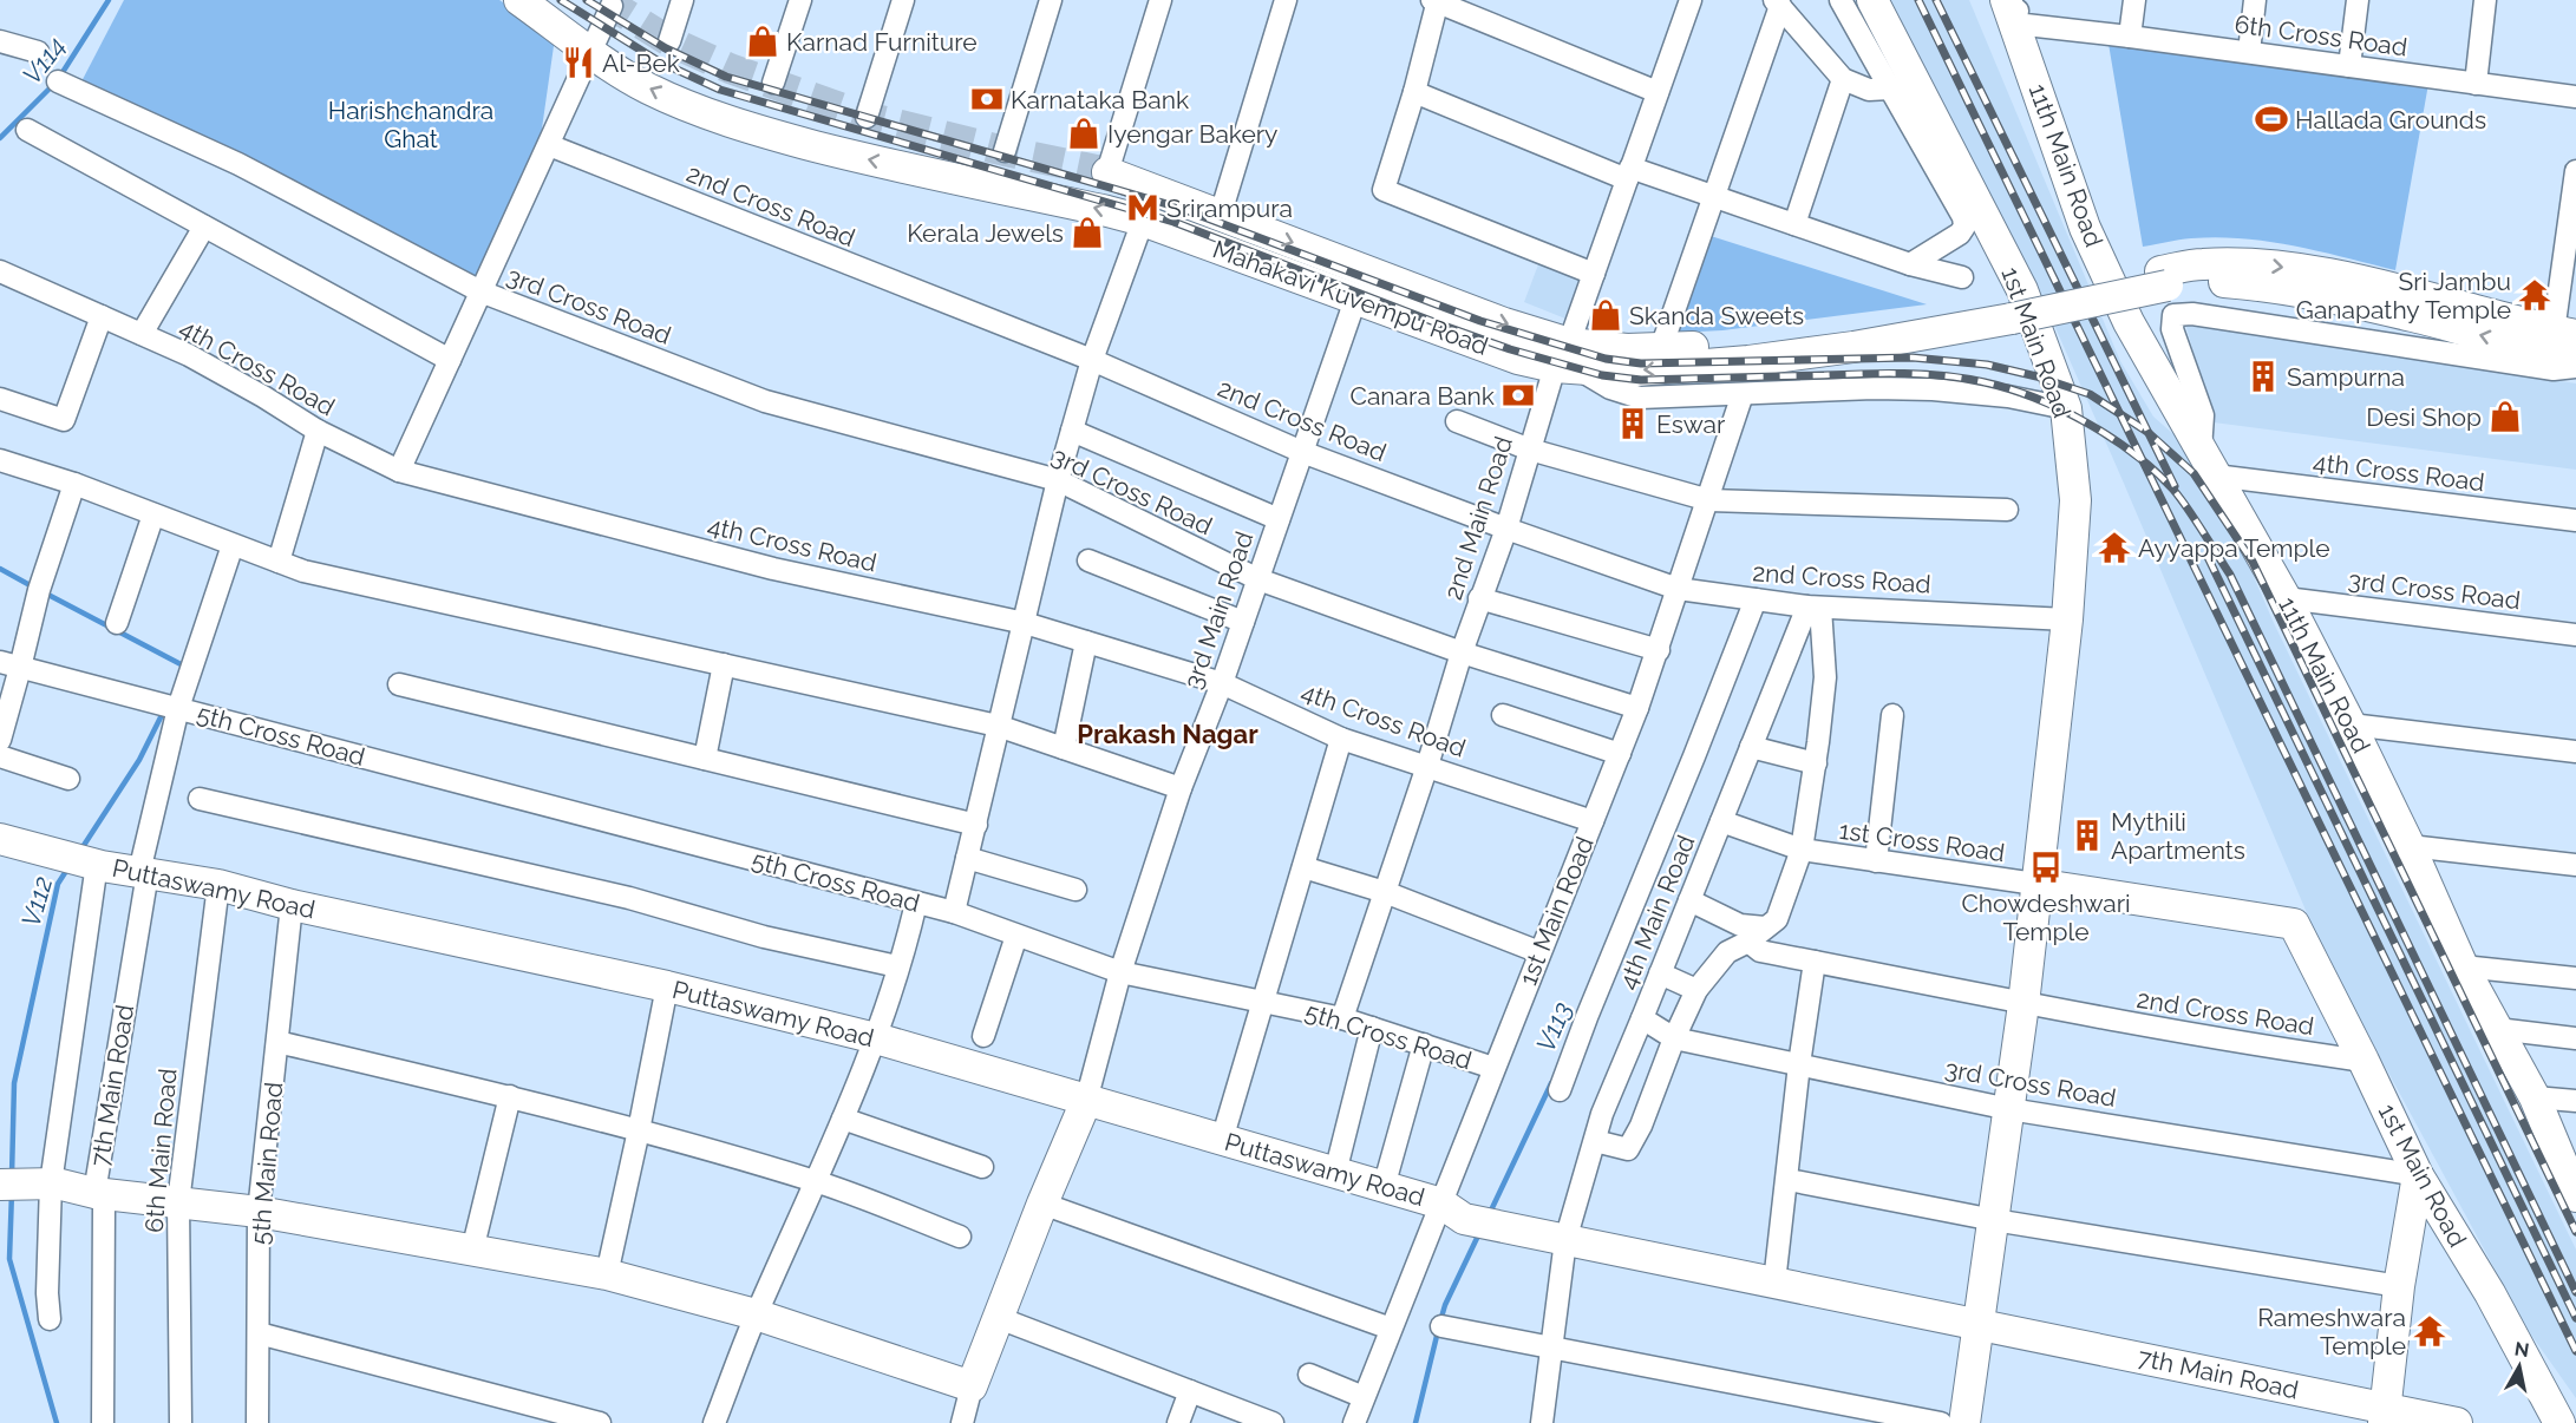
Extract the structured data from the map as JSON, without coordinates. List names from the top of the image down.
{
  "streets": {
    "main road": [
      "11th Main Road",
      "Mahakavi Kuvempu Road",
      "1st Main Road",
      "Puttaswamy Road",
      "7th Main Road"
    ],
    "street": [
      "6th Cross Road",
      "2nd Cross Road",
      "3rd Cross Road",
      "4th Cross Road",
      "2nd Main Road",
      "3rd Main Road",
      "5th Cross Road",
      "1st Cross Road",
      "4th Main Road",
      "6th Main Road",
      "5th Main Road"
    ]
  },
  "crossings": [
    ["6th Cross Road", "11th Main Road"],
    ["11th Main Road", "3rd Cross Road"],
    ["11th Main Road", "4th Cross Road"],
    ["2nd Cross Road", "1st Main Road"],
    ["2nd Cross Road", "2nd Main Road"],
    ["2nd Cross Road", "3rd Main Road"],
    ["2nd Cross Road", "4th Main Road"],
    ["Mahakavi Kuvempu Road", "2nd Main Road"],
    ["Mahakavi Kuvempu Road", "3rd Main Road"],
    ["3rd Cross Road", "1st Main Road"],
    ["3rd Cross Road", "2nd Main Road"],
    ["3rd Cross Road", "3rd Main Road"],
    ["3rd Cross Road", "4th Main Road"],
    ["1st Main Road", "4th Cross Road"],
    ["1st Main Road", "5th Cross Road"],
    ["1st Main Road", "1st Cross Road"],
    ["1st Main Road", "Puttaswamy Road"],
    ["1st Main Road", "7th Main Road"],
    ["4th Cross Road", "2nd Main Road"],
    ["4th Cross Road", "3rd Main Road"],
    ["2nd Main Road", "5th Cross Road"],
    ["3rd Main Road", "5th Cross Road"],
    ["3rd Main Road", "Puttaswamy Road"],
    ["5th Cross Road", "7th Main Road"],
    ["1st Cross Road", "4th Main Road"],
    ["Puttaswamy Road", "4th Main Road"],
    ["Puttaswamy Road", "7th Main Road"],
    ["Puttaswamy Road", "6th Main Road"],
    ["Puttaswamy Road", "5th Main Road"],
    ["4th Main Road", "7th Main Road"]
  ],
  "districts": ["Prakash Nagar"],
  "water": ["V114", "V112", "V113"],
  "parks": ["Harishchandra Ghat"],
  "places": {
    "shop": [
      "Karnad Furniture",
      "Iyengar Bakery",
      "Kerala Jewels",
      "Skanda Sweets",
      "Desi Shop"
    ],
    "restaurant": ["Al-Bek"],
    "bank": ["Karnataka Bank", "Canara Bank"],
    "sports": ["Hallada Grounds"],
    "metro station": ["Srirampura"],
    "temple": ["Sri Jambu Ganapathy Temple", "Ayyappa Temple", "Rameshwara Temple"],
    "building": ["Sampurna", "Eswar", "Mythili Apartments"],
    "bus stop": ["Chowdeshwari Temple"]
  },
  "north": "top"
}
